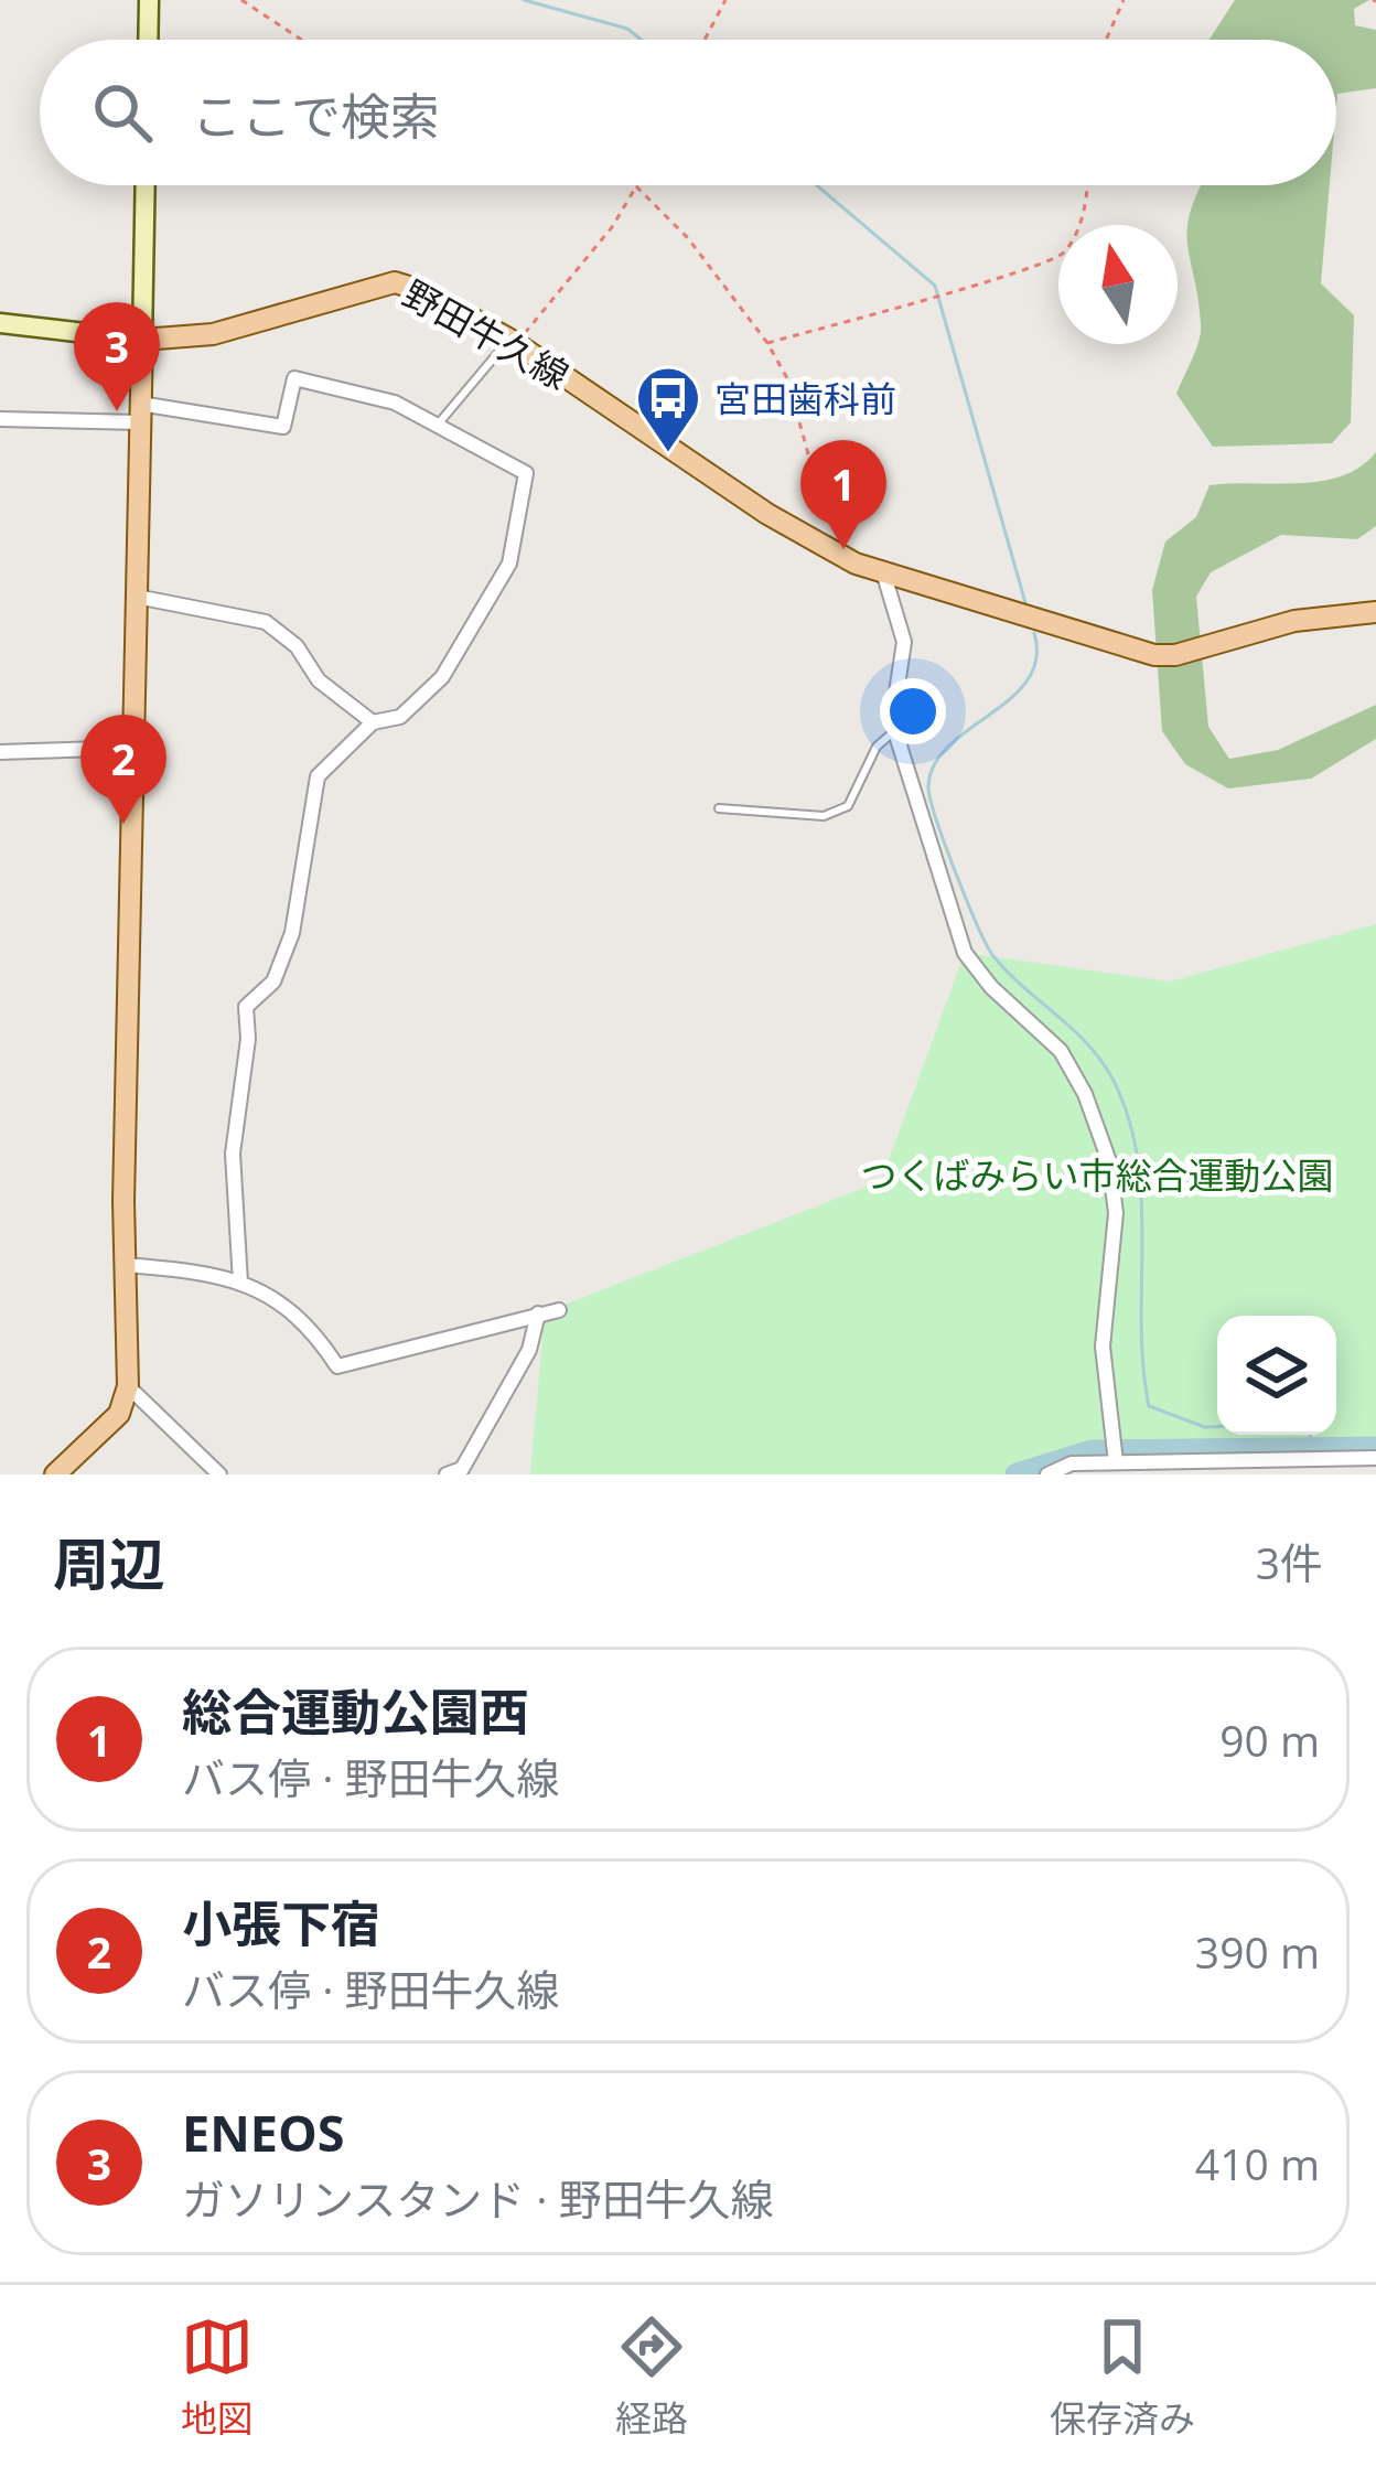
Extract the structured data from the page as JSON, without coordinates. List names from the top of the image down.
{
  "streets": {
    "main road": ["野田牛久線"]
  },
  "parks": ["つくばみらい市総合運動公園"],
  "places": {
    "bus stop": ["宮田歯科前"]
  },
  "north": "top",
  "page": {
    "search": "ここで検索",
    "pins": ["3", "1", "2"],
    "heading": ["周辺", "3件"],
    "list": [
      {
        "mark": "1",
        "name": "総合運動公園西",
        "note": "バス停 · 野田牛久線",
        "value": "90 m"
      },
      {
        "mark": "2",
        "name": "小張下宿",
        "note": "バス停 · 野田牛久線",
        "value": "390 m"
      },
      {
        "mark": "3",
        "name": "ENEOS",
        "note": "ガソリンスタンド · 野田牛久線",
        "value": "410 m"
      }
    ],
    "nav": ["地図", "経路", "保存済み"]
  }
}
